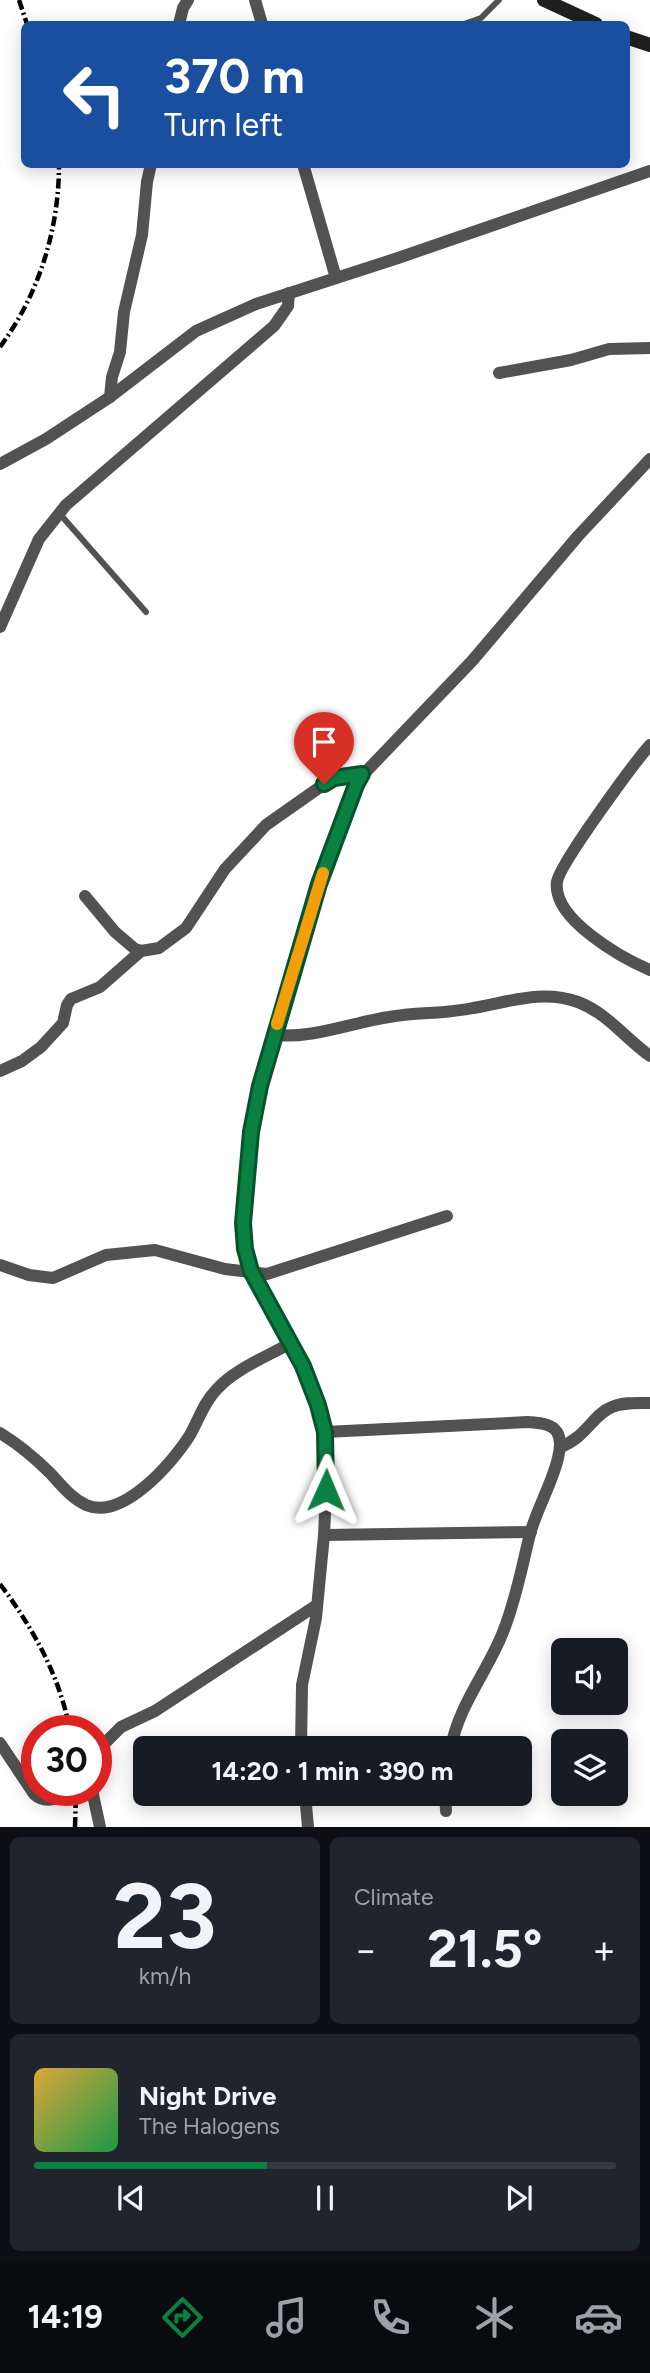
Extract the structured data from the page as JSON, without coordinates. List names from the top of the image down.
{
  "page": {
    "turn": ["370 m", "Turn left"],
    "limit": "30",
    "trip": "14:20 · 1 min · 390 m",
    "tile": [
      ["23", "km/h"],
      "Climate"
    ],
    "heat": ["−", "21.5°", "+"],
    "song": ["Night Drive", "The Halogens"],
    "tabs": "14:19"
  }
}
